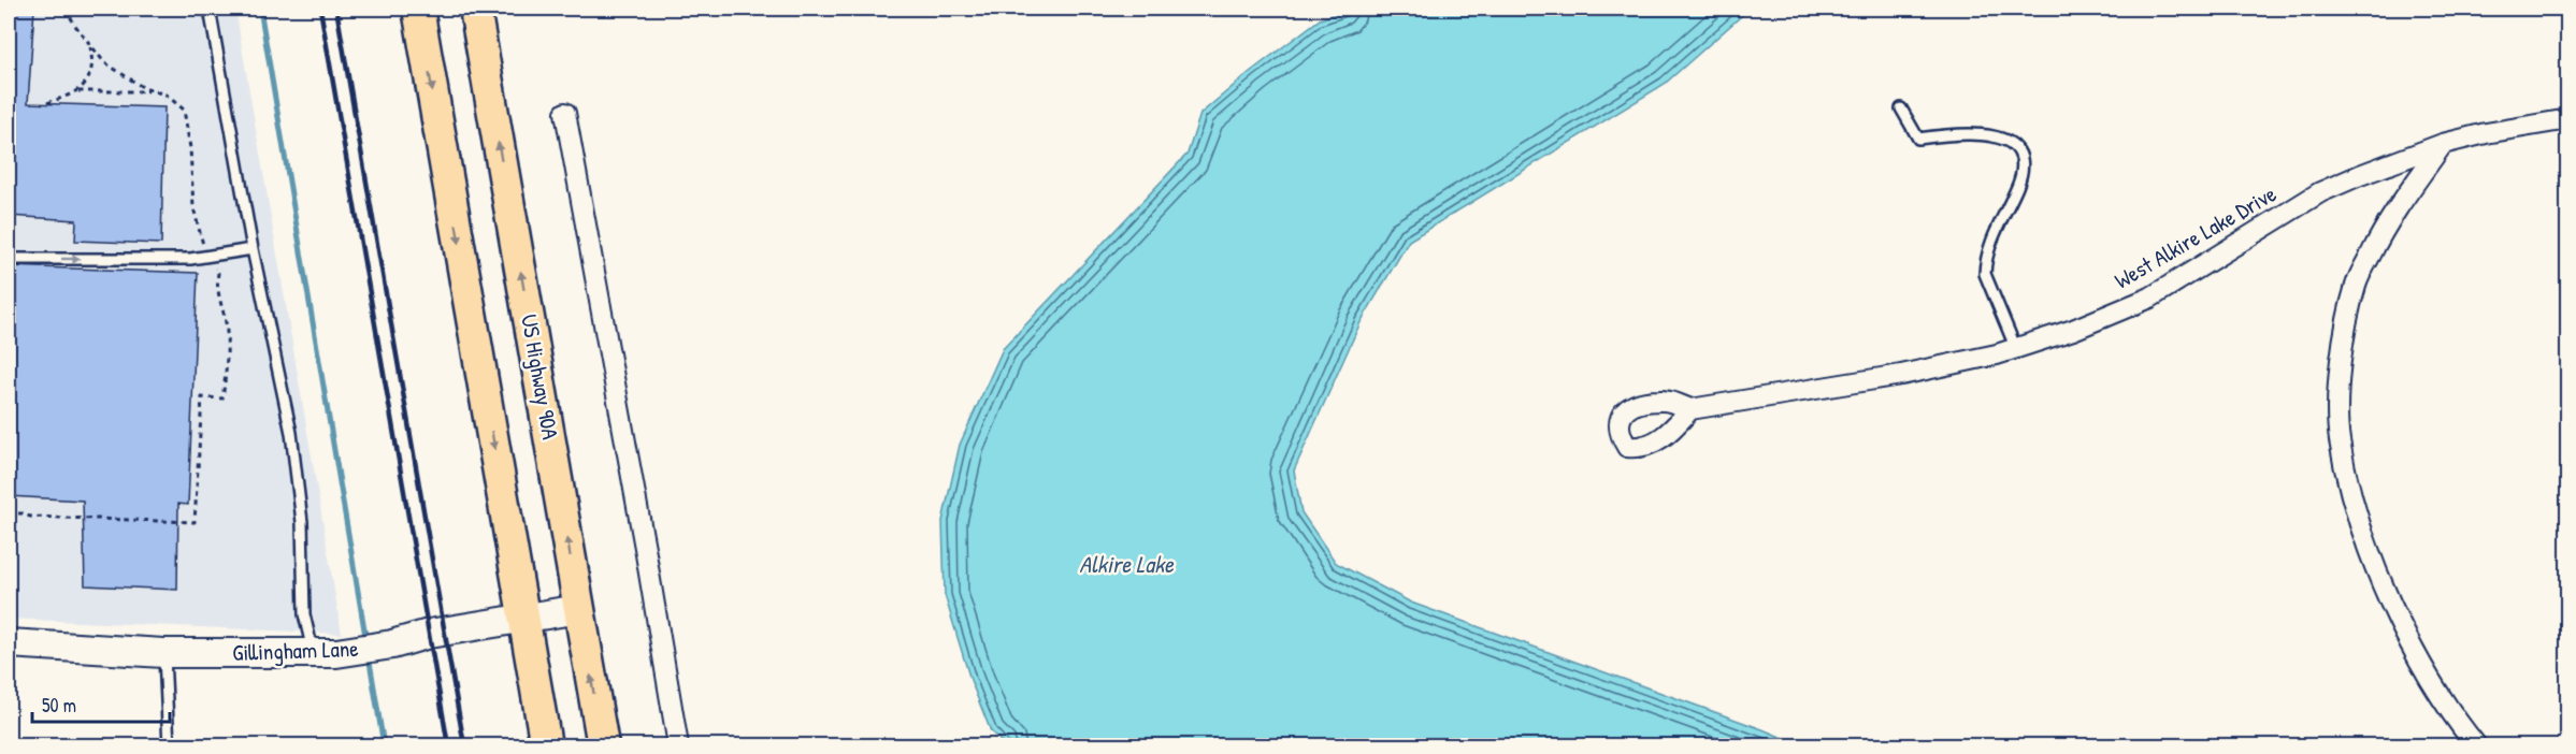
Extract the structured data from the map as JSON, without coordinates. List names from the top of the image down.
{
  "streets": {
    "main road": ["US Highway 90A"],
    "street": ["West Alkire Lake Drive", "Gillingham Lane"]
  },
  "crossings": [
    ["US Highway 90A", "Gillingham Lane"]
  ],
  "water": ["Alkire Lake"],
  "scale_bar": "50 m"
}
